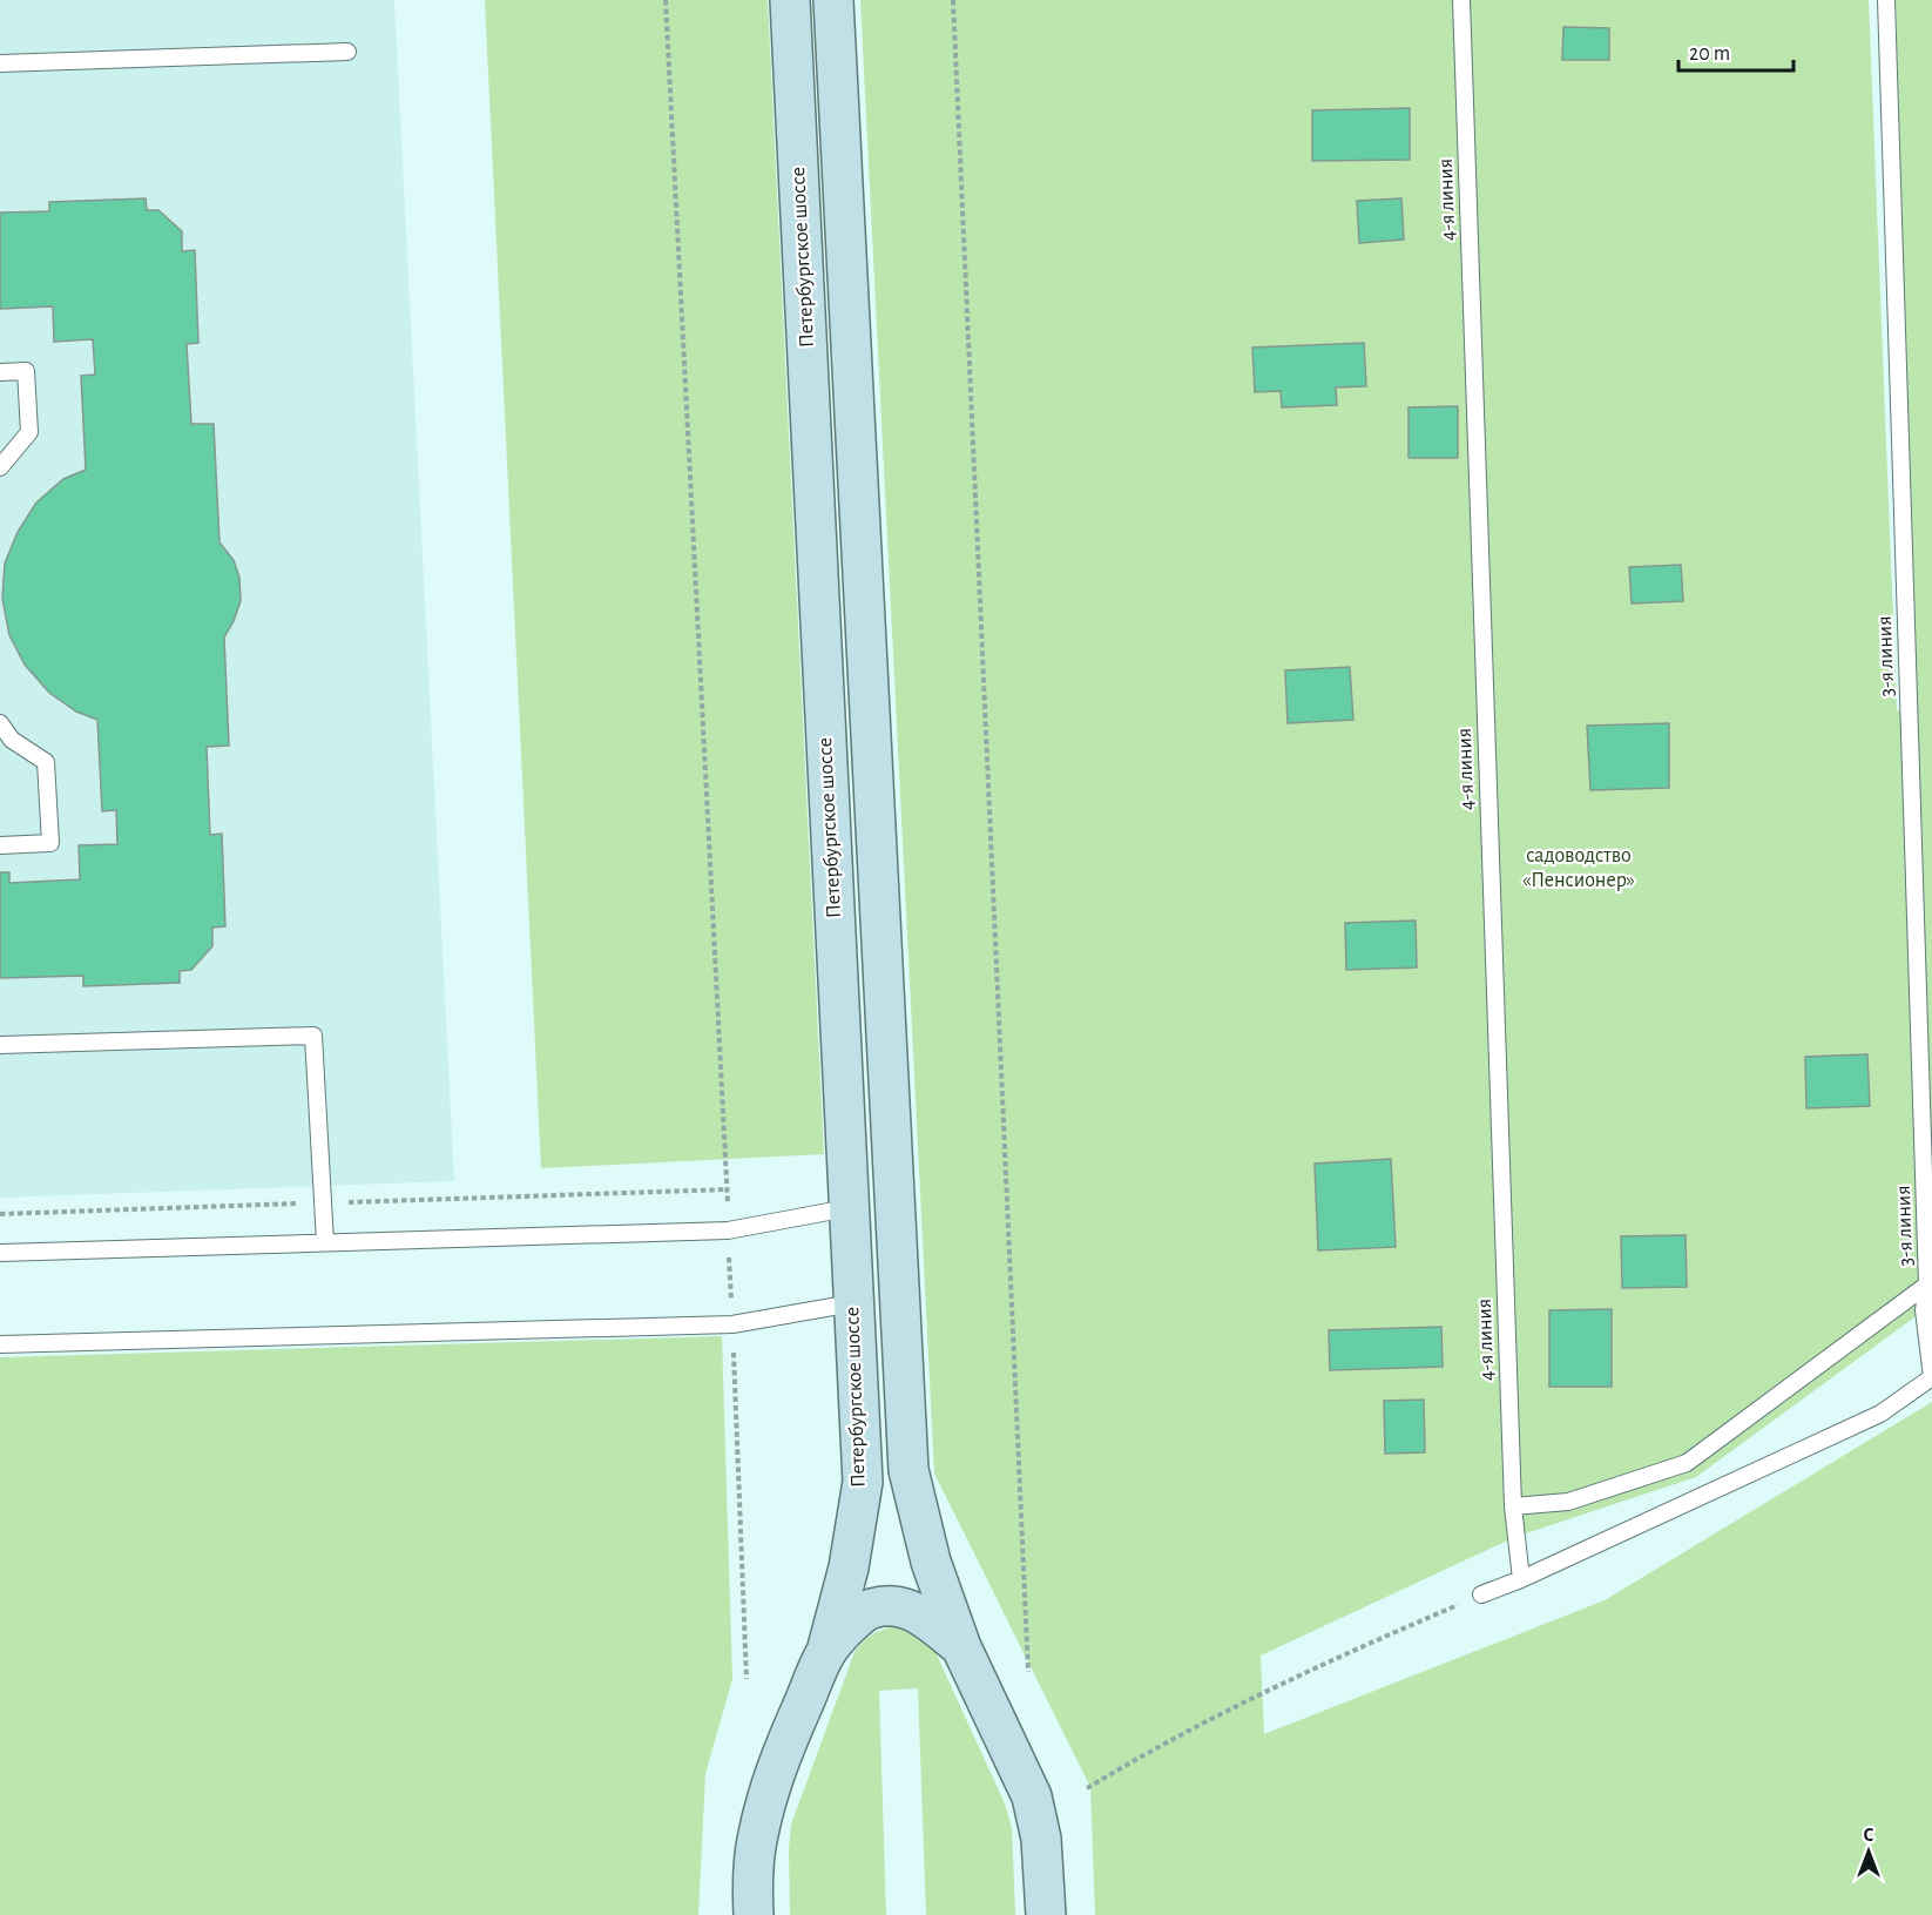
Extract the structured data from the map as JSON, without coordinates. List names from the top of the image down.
{
  "streets": {
    "main road": ["Петербургское шоссе"],
    "lane": ["4-я линия", "3-я линия"]
  },
  "parks": ["садоводство «Пенсионер»"],
  "scale_bar": "20 m",
  "north": "top"
}
